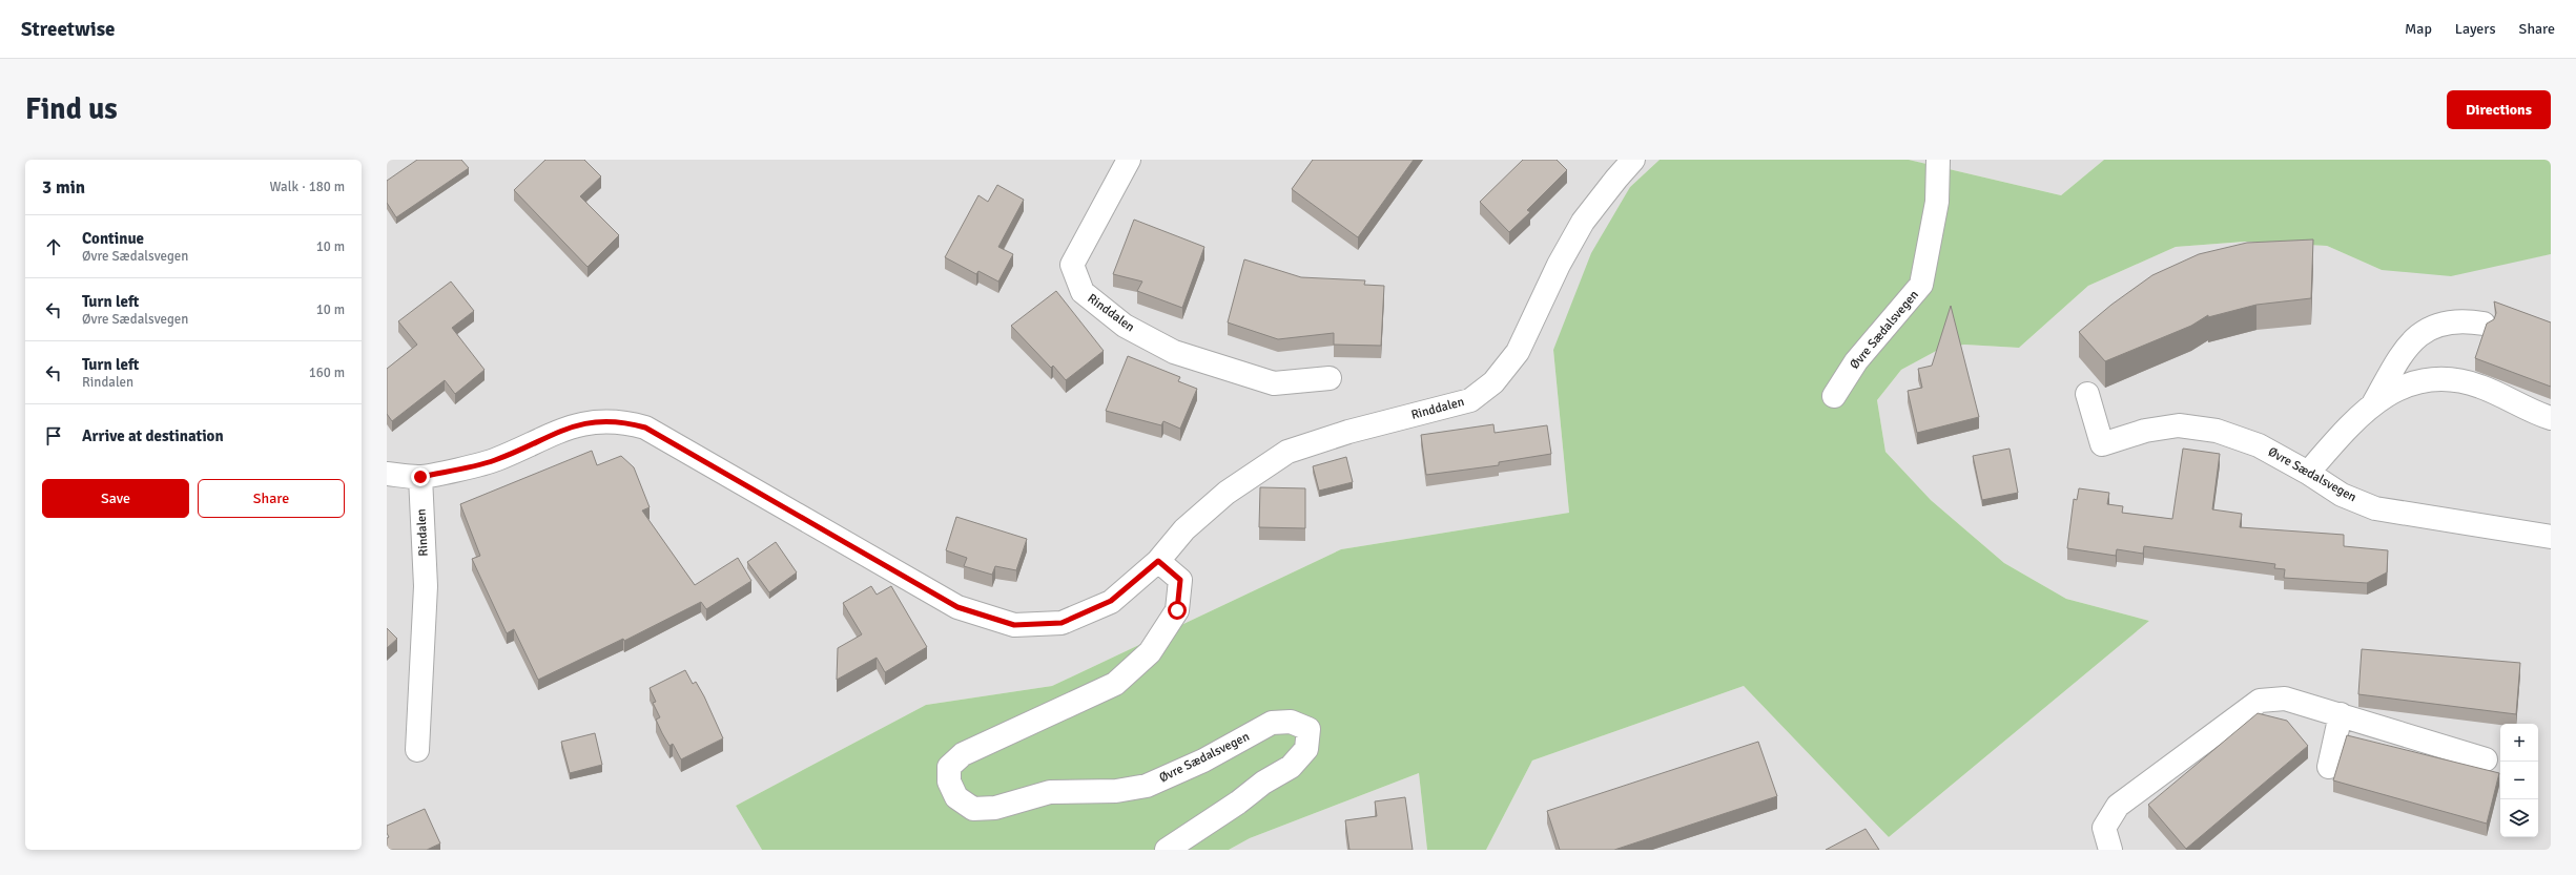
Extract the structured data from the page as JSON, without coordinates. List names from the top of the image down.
{
  "streets": {
    "street": ["Rinddalen", "Øvre Sædalsvegen", "Rindalen"]
  },
  "crossings": [
    ["Rinddalen", "Øvre Sædalsvegen"]
  ],
  "page": {
    "header": "Streetwise",
    "nav": ["Map", "Layers", "Share"],
    "buttons": [
      "Directions",
      ["Save", "Share"]
    ],
    "title": "Find us",
    "heading": ["3 min", "Walk · 180 m"],
    "list": [
      ["Continue", "Øvre Sædalsvegen", "10 m"],
      ["Turn left", "Øvre Sædalsvegen", "10 m"],
      ["Turn left", "Rindalen", "160 m"],
      "Arrive at destination"
    ],
    "map_buttons": ["+", "−"]
  }
}
